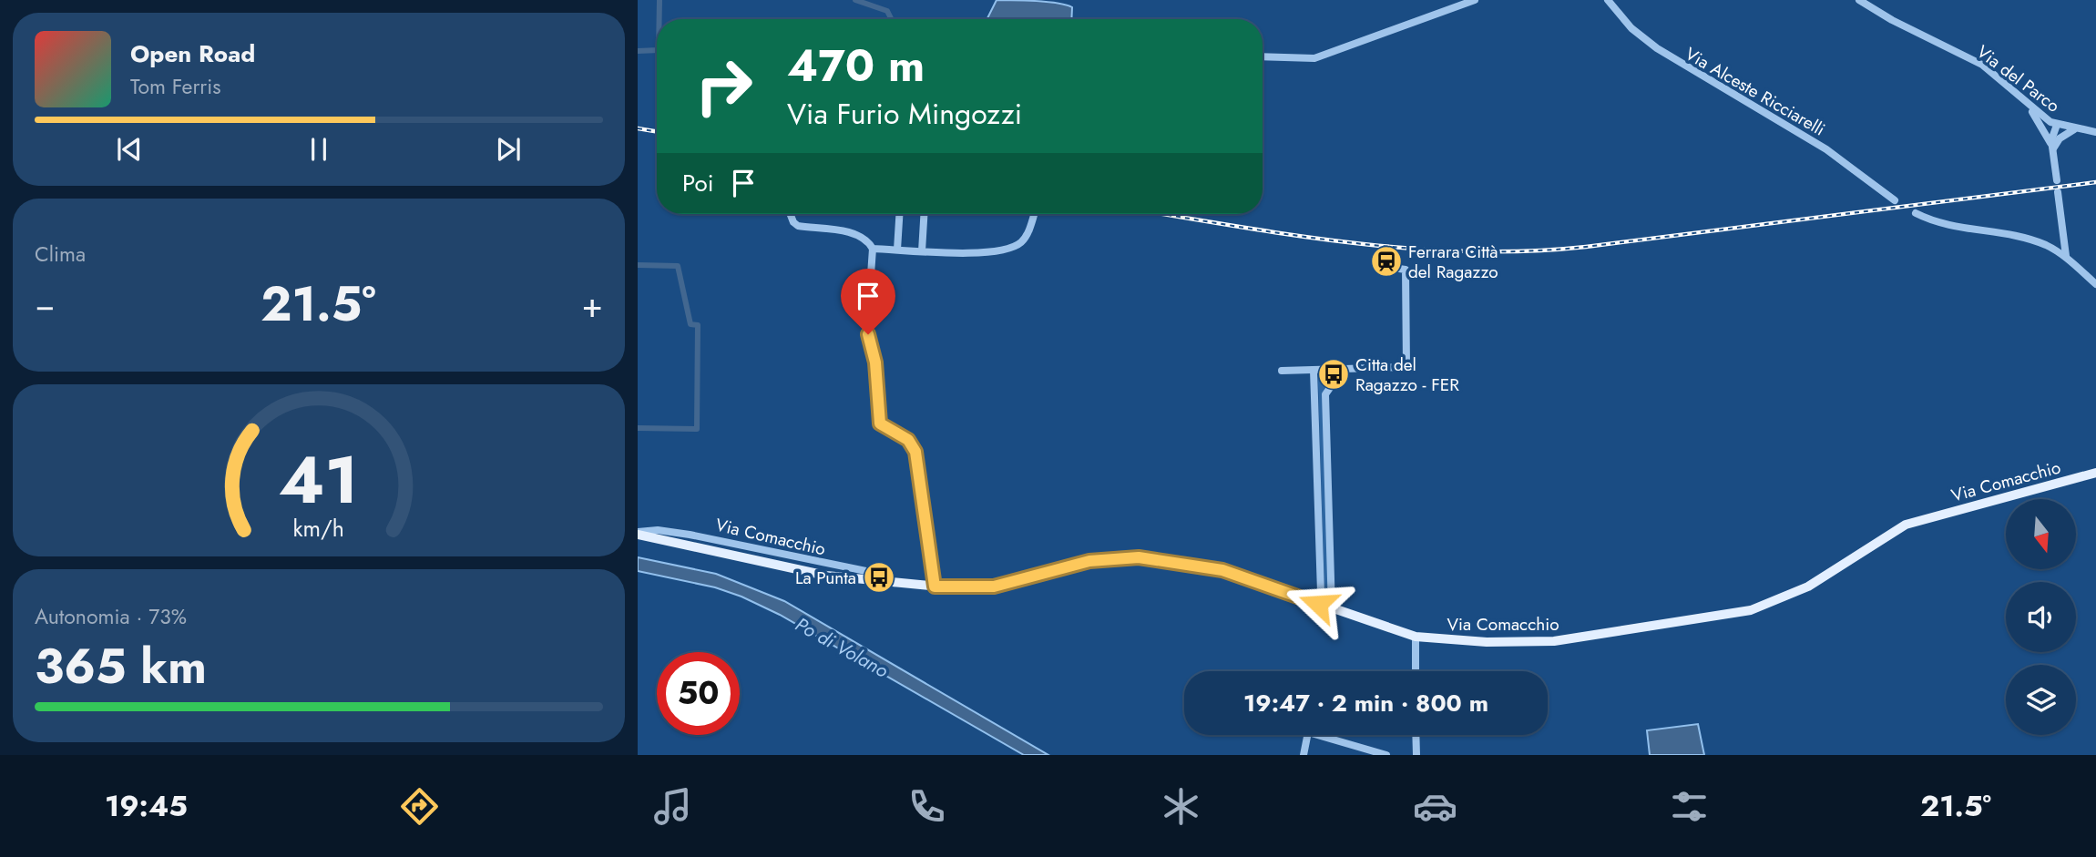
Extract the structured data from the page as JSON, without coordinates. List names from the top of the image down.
{
  "streets": {
    "main road": ["Via Comacchio"],
    "street": ["Via del Parco", "Via Alceste Ricciarelli"]
  },
  "water": ["Po di Volano"],
  "places": {
    "station": ["Ferrara Città del Ragazzo"],
    "bus stop": ["Citta del Ragazzo - FER", "La Punta"]
  },
  "north": "bottom",
  "page": {
    "turn": ["470 m", "Via Furio Mingozzi"],
    "song": ["Open Road", "Tom Ferris"],
    "then": "Poi",
    "tile": [
      "Clima",
      ["Autonomia · 73%", "365 km"]
    ],
    "heat": ["−", "21.5°", "+"],
    "limit": "50",
    "trip": "19:47 · 2 min · 800 m",
    "tabs": ["19:45", "21.5°"],
    "gauge": ["41", "km/h"]
  }
}
